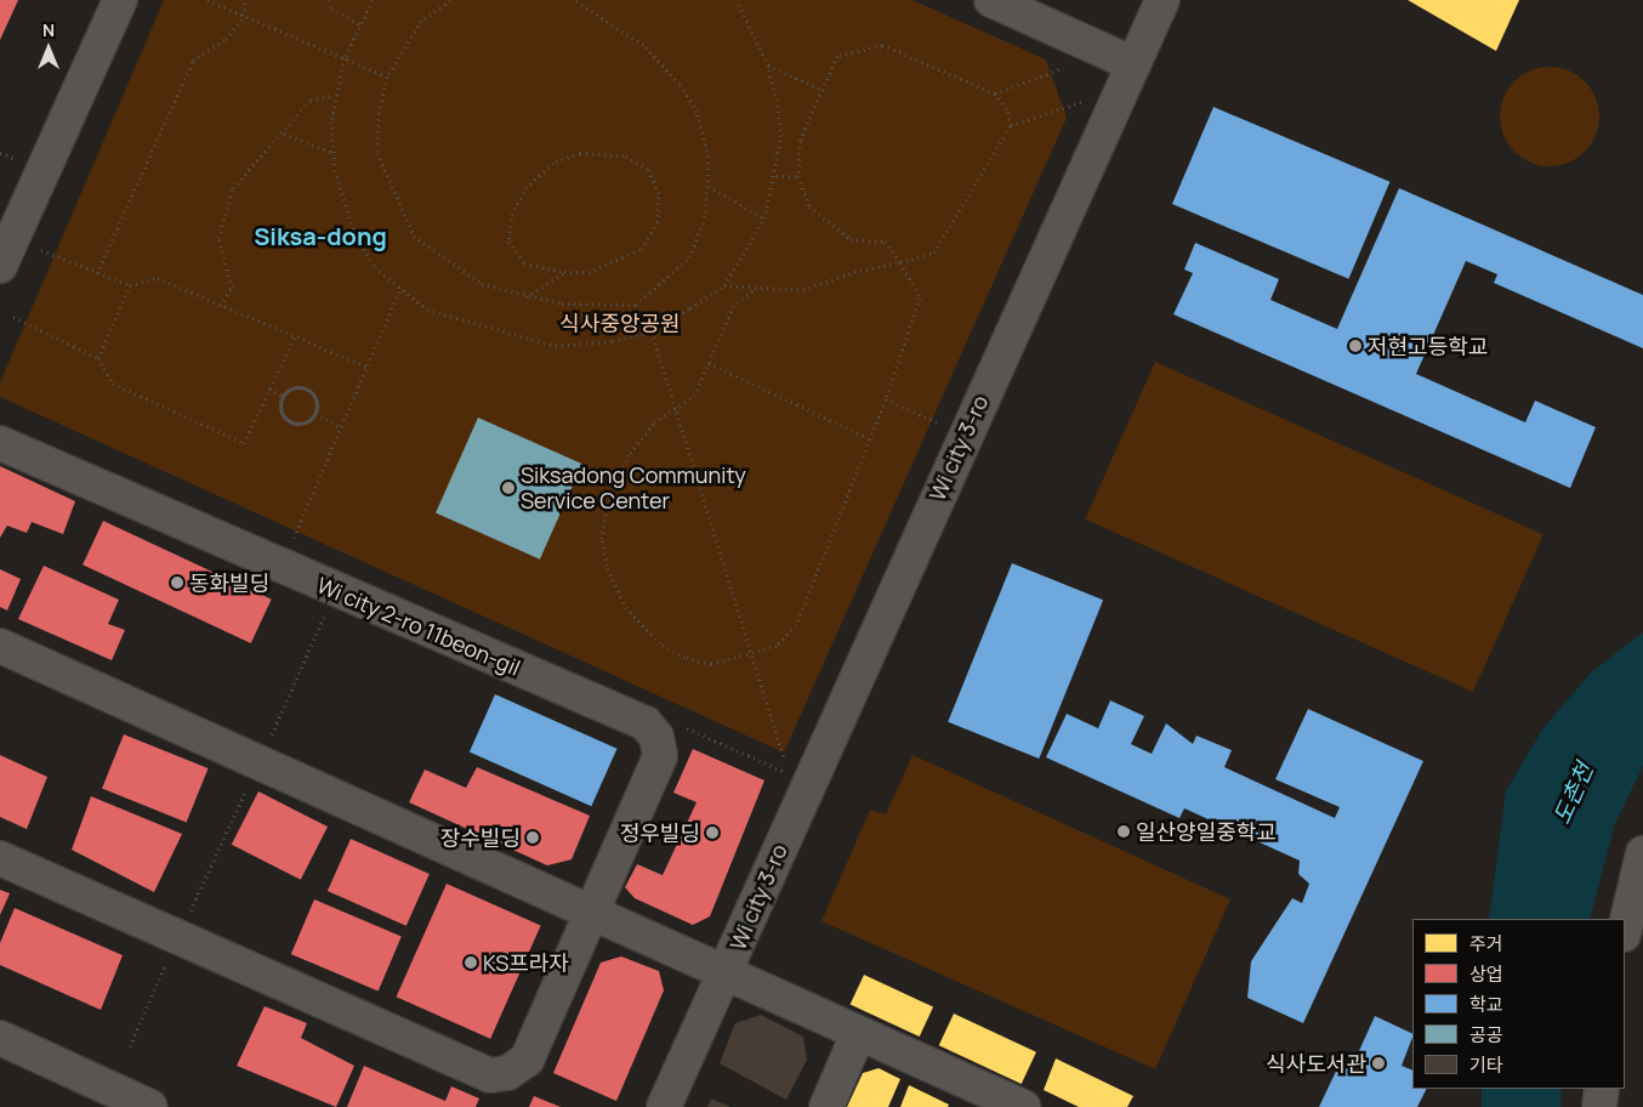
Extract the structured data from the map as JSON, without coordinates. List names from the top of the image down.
{
  "streets": {
    "street": ["Wi city 3-ro", "Wi city 2-ro 11beon-gil"]
  },
  "districts": ["Siksa-dong"],
  "water": ["도촌천"],
  "parks": ["식사중앙공원"],
  "places": [
    "저현고등학교",
    "Siksadong Community Service Center",
    "동화빌딩",
    "일산양일중학교",
    "정우빌딩",
    "장수빌딩",
    "KS프라자",
    "식사도서관"
  ],
  "legend": [
    "주거",
    "상업",
    "학교",
    "공공",
    "기타"
  ],
  "north": "top"
}
